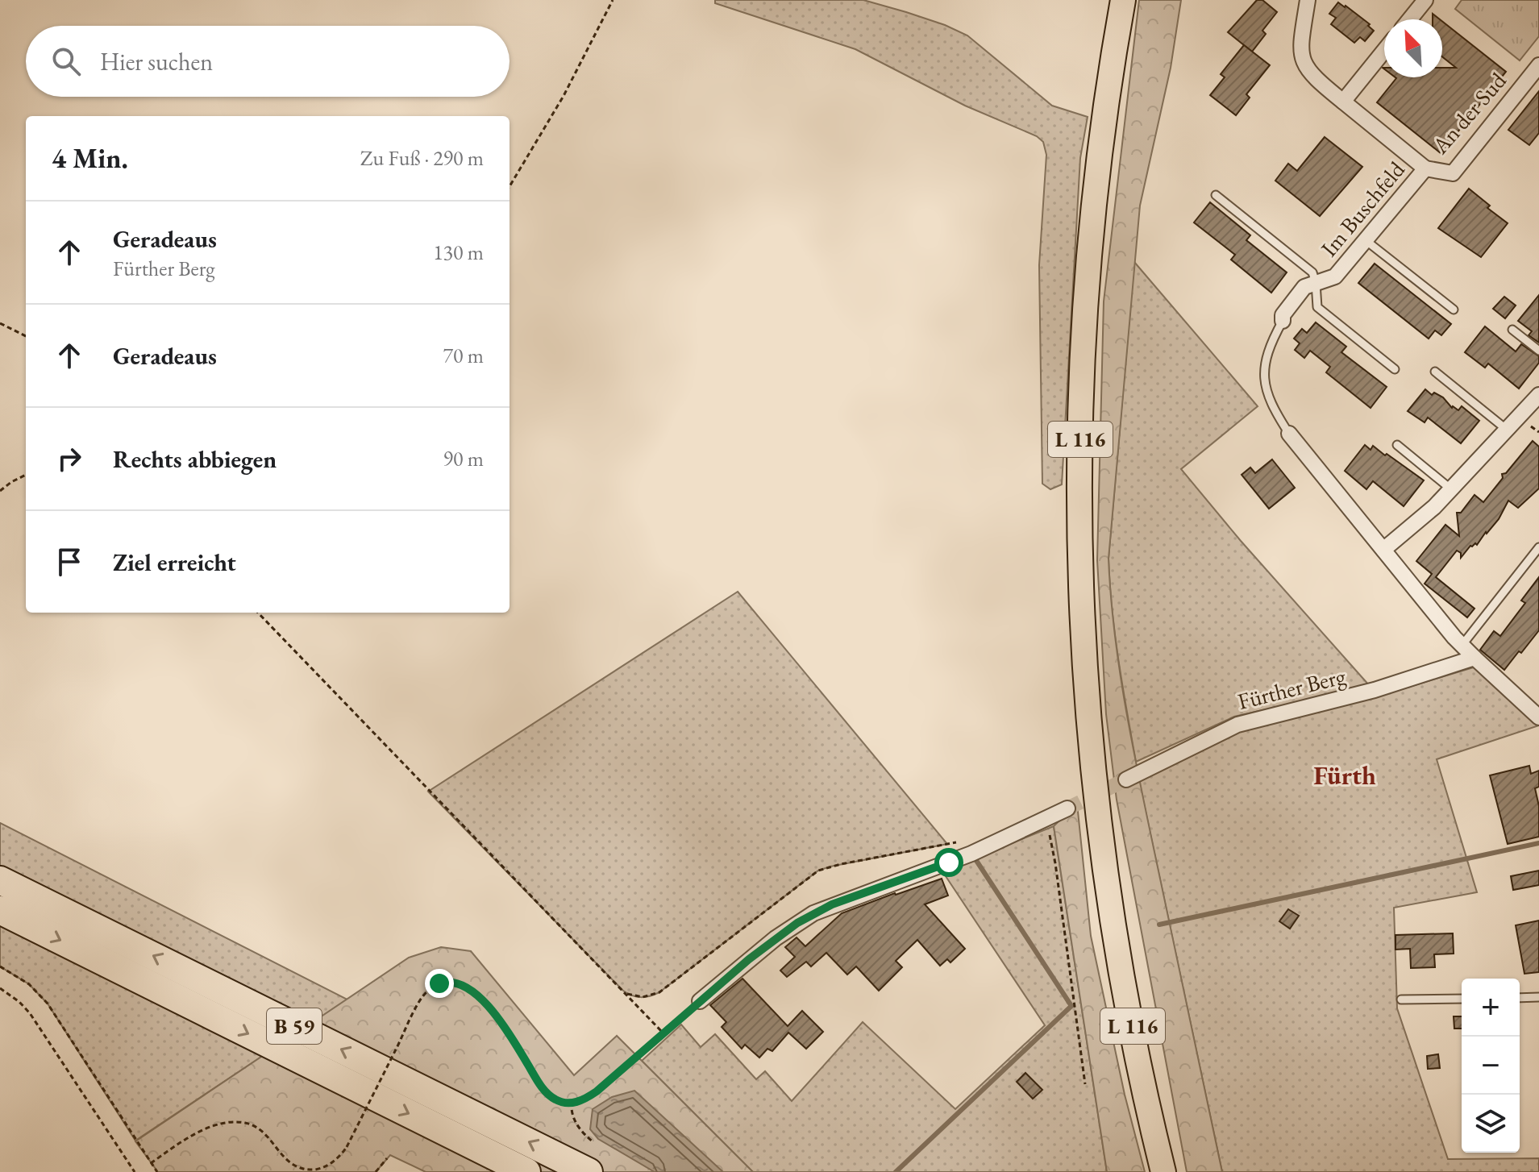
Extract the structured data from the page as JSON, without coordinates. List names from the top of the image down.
{
  "streets": {
    "highway": ["B 59"],
    "main road": ["L 116"],
    "street": ["An der Sud", "Im Buschfeld", "Fürther Berg"]
  },
  "crossings": [
    ["An der Sud", "Im Buschfeld"]
  ],
  "districts": ["Fürth"],
  "north": "top left",
  "page": {
    "search": "Hier suchen",
    "heading": ["4 Min.", "Zu Fuß · 290 m"],
    "list": [
      ["Geradeaus", "Fürther Berg", "130 m"],
      ["Geradeaus", "70 m"],
      ["Rechts abbiegen", "90 m"],
      "Ziel erreicht"
    ],
    "map_buttons": ["+", "−"]
  }
}
